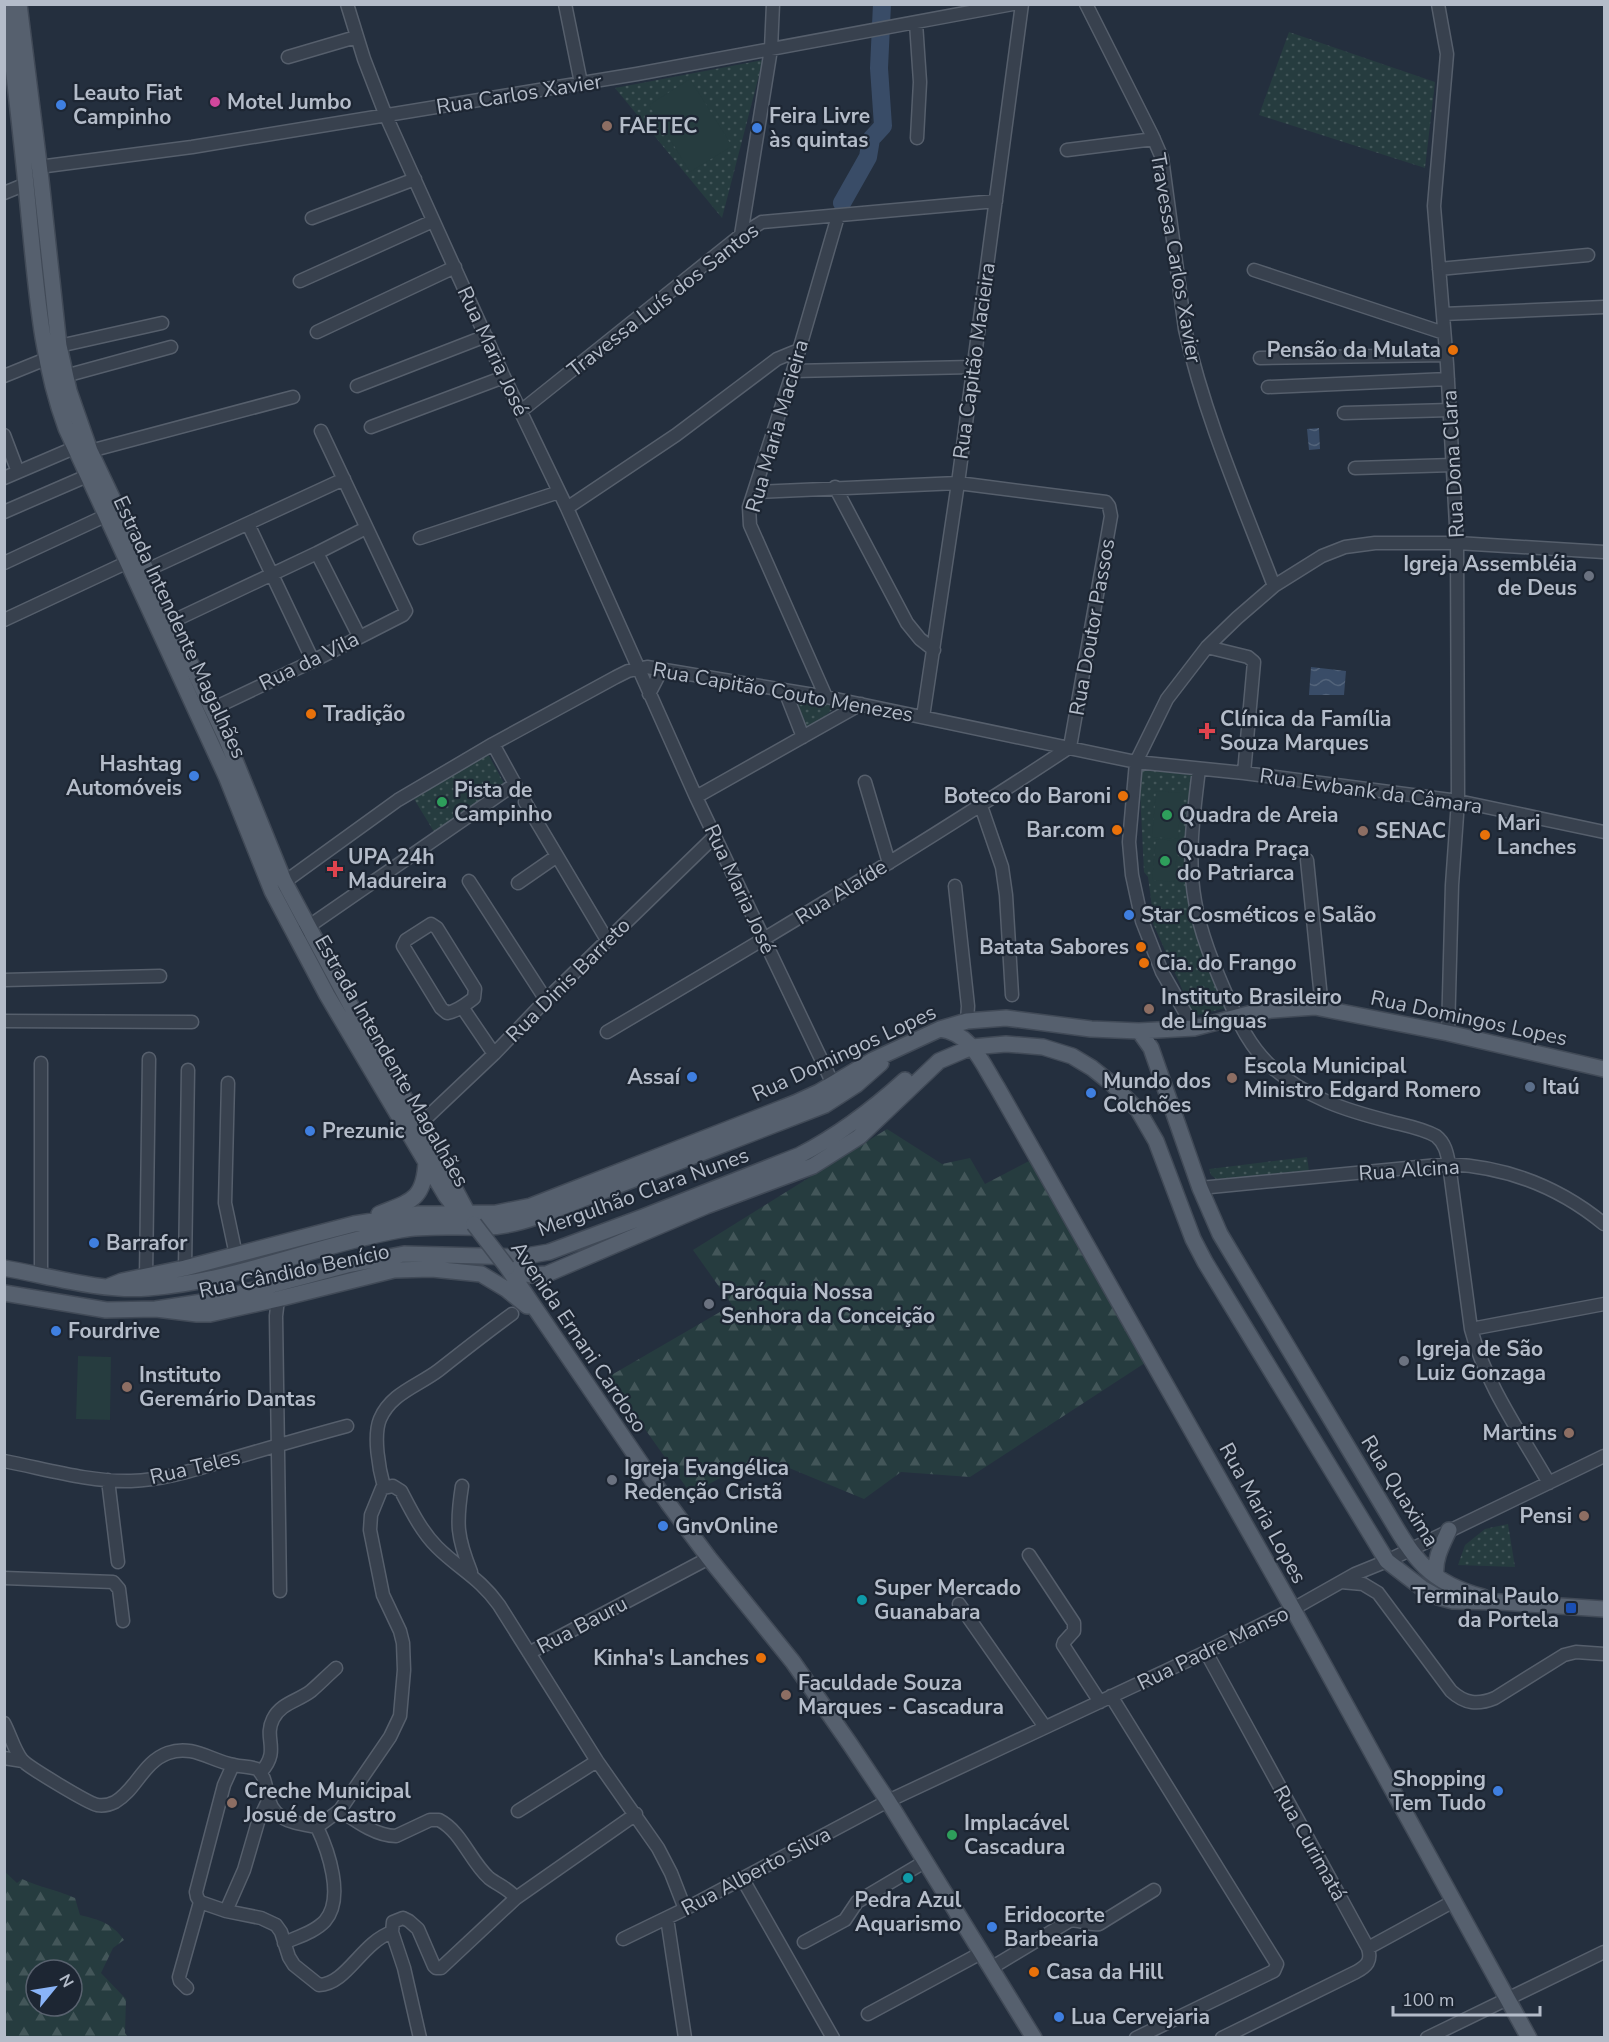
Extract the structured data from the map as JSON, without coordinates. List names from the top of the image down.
{
  "streets": {
    "main road": [
      "Estrada Intendente Magalhães",
      "Rua Domingos Lopes",
      "Mergulhão Clara Nunes",
      "Rua Cândido Benício",
      "Avenida Ernani Cardoso",
      "Rua Quaxima",
      "Rua Maria Lopes"
    ],
    "street": [
      "Rua Carlos Xavier",
      "Travessa Carlos Xavier",
      "Travessa Luís dos Santos",
      "Rua Maria José",
      "Rua Capitão Macieira",
      "Rua Maria Macieira",
      "Rua Dona Clara",
      "Rua Doutor Passos",
      "Rua da Vila",
      "Rua Capitão Couto Menezes",
      "Rua Ewbank da Câmara",
      "Rua Alaíde",
      "Rua Dinis Barreto",
      "Rua Alcina",
      "Rua Teles",
      "Rua Bauru",
      "Rua Padre Manso",
      "Rua Curimatá",
      "Rua Alberto Silva"
    ]
  },
  "crossings": [
    ["Rua Carlos Xavier", "Rua Maria José"],
    ["Rua Carlos Xavier", "Estrada Intendente Magalhães"],
    ["Travessa Luís dos Santos", "Rua Maria José"],
    ["Travessa Luís dos Santos", "Rua Capitão Macieira"],
    ["Travessa Luís dos Santos", "Rua Maria Macieira"],
    ["Rua Maria José", "Rua Capitão Couto Menezes"],
    ["Rua Maria José", "Rua Alaíde"],
    ["Rua Maria José", "Rua Dinis Barreto"],
    ["Rua Maria José", "Rua Domingos Lopes"],
    ["Rua Capitão Macieira", "Rua Doutor Passos"],
    ["Rua Capitão Macieira", "Rua Capitão Couto Menezes"],
    ["Rua Maria Macieira", "Rua Capitão Couto Menezes"],
    ["Rua Dona Clara", "Rua Ewbank da Câmara"],
    ["Rua Dona Clara", "Rua Domingos Lopes"],
    ["Estrada Intendente Magalhães", "Rua da Vila"],
    ["Estrada Intendente Magalhães", "Rua Capitão Couto Menezes"],
    ["Estrada Intendente Magalhães", "Rua Dinis Barreto"],
    ["Estrada Intendente Magalhães", "Rua Domingos Lopes"],
    ["Estrada Intendente Magalhães", "Rua Cândido Benício"],
    ["Estrada Intendente Magalhães", "Avenida Ernani Cardoso"],
    ["Rua Doutor Passos", "Rua Capitão Couto Menezes"],
    ["Rua Doutor Passos", "Rua Alaíde"],
    ["Rua Capitão Couto Menezes", "Rua Ewbank da Câmara"],
    ["Rua Capitão Couto Menezes", "Rua Alaíde"],
    ["Rua Domingos Lopes", "Mergulhão Clara Nunes"],
    ["Rua Domingos Lopes", "Rua Cândido Benício"],
    ["Rua Domingos Lopes", "Avenida Ernani Cardoso"],
    ["Rua Domingos Lopes", "Rua Quaxima"],
    ["Rua Domingos Lopes", "Rua Maria Lopes"],
    ["Rua Alcina", "Rua Quaxima"],
    ["Mergulhão Clara Nunes", "Rua Cândido Benício"],
    ["Rua Cândido Benício", "Avenida Ernani Cardoso"],
    ["Avenida Ernani Cardoso", "Rua Bauru"],
    ["Avenida Ernani Cardoso", "Rua Padre Manso"],
    ["Avenida Ernani Cardoso", "Rua Alberto Silva"],
    ["Rua Quaxima", "Rua Maria Lopes"],
    ["Rua Quaxima", "Rua Padre Manso"],
    ["Rua Maria Lopes", "Rua Padre Manso"],
    ["Rua Bauru", "Rua Alberto Silva"],
    ["Rua Padre Manso", "Rua Curimatá"],
    ["Rua Padre Manso", "Rua Alberto Silva"]
  ],
  "places": {
    "other": [
      "Motel Jumbo",
      "Leauto Fiat Campinho",
      "FAETEC",
      "Feira Livre às quintas",
      "Pensão da Mulata",
      "Igreja Assembléia de Deus",
      "Tradição",
      "Hashtag Automóveis",
      "Boteco do Baroni",
      "Pista de Campinho",
      "Quadra de Areia",
      "Bar.com",
      "SENAC",
      "Mari Lanches",
      "Quadra Praça do Patriarca",
      "Star Cosméticos e Salão",
      "Batata Sabores",
      "Cia. do Frango",
      "Instituto Brasileiro de Línguas",
      "Assaí",
      "Escola Municipal Ministro Edgard Romero",
      "Itaú",
      "Mundo dos Colchões",
      "Prezunic",
      "Barrafor",
      "Paróquia Nossa Senhora da Conceição",
      "Fourdrive",
      "Igreja de São Luiz Gonzaga",
      "Instituto Geremário Dantas",
      "Martins",
      "Igreja Evangélica Redenção Cristã",
      "Pensi",
      "GnvOnline",
      "Super Mercado Guanabara",
      "Kinha's Lanches",
      "Faculdade Souza Marques - Cascadura",
      "Shopping Tem Tudo",
      "Creche Municipal Josué de Castro",
      "Implacável Cascadura",
      "Pedra Azul Aquarismo",
      "Eridocorte Barbearia",
      "Casa da Hill",
      "Lua Cervejaria"
    ],
    "health": ["Clínica da Família Souza Marques", "UPA 24h Madureira"],
    "transit": ["Terminal Paulo da Portela"]
  },
  "scale_bar": "100 m",
  "north": "top right"
}
